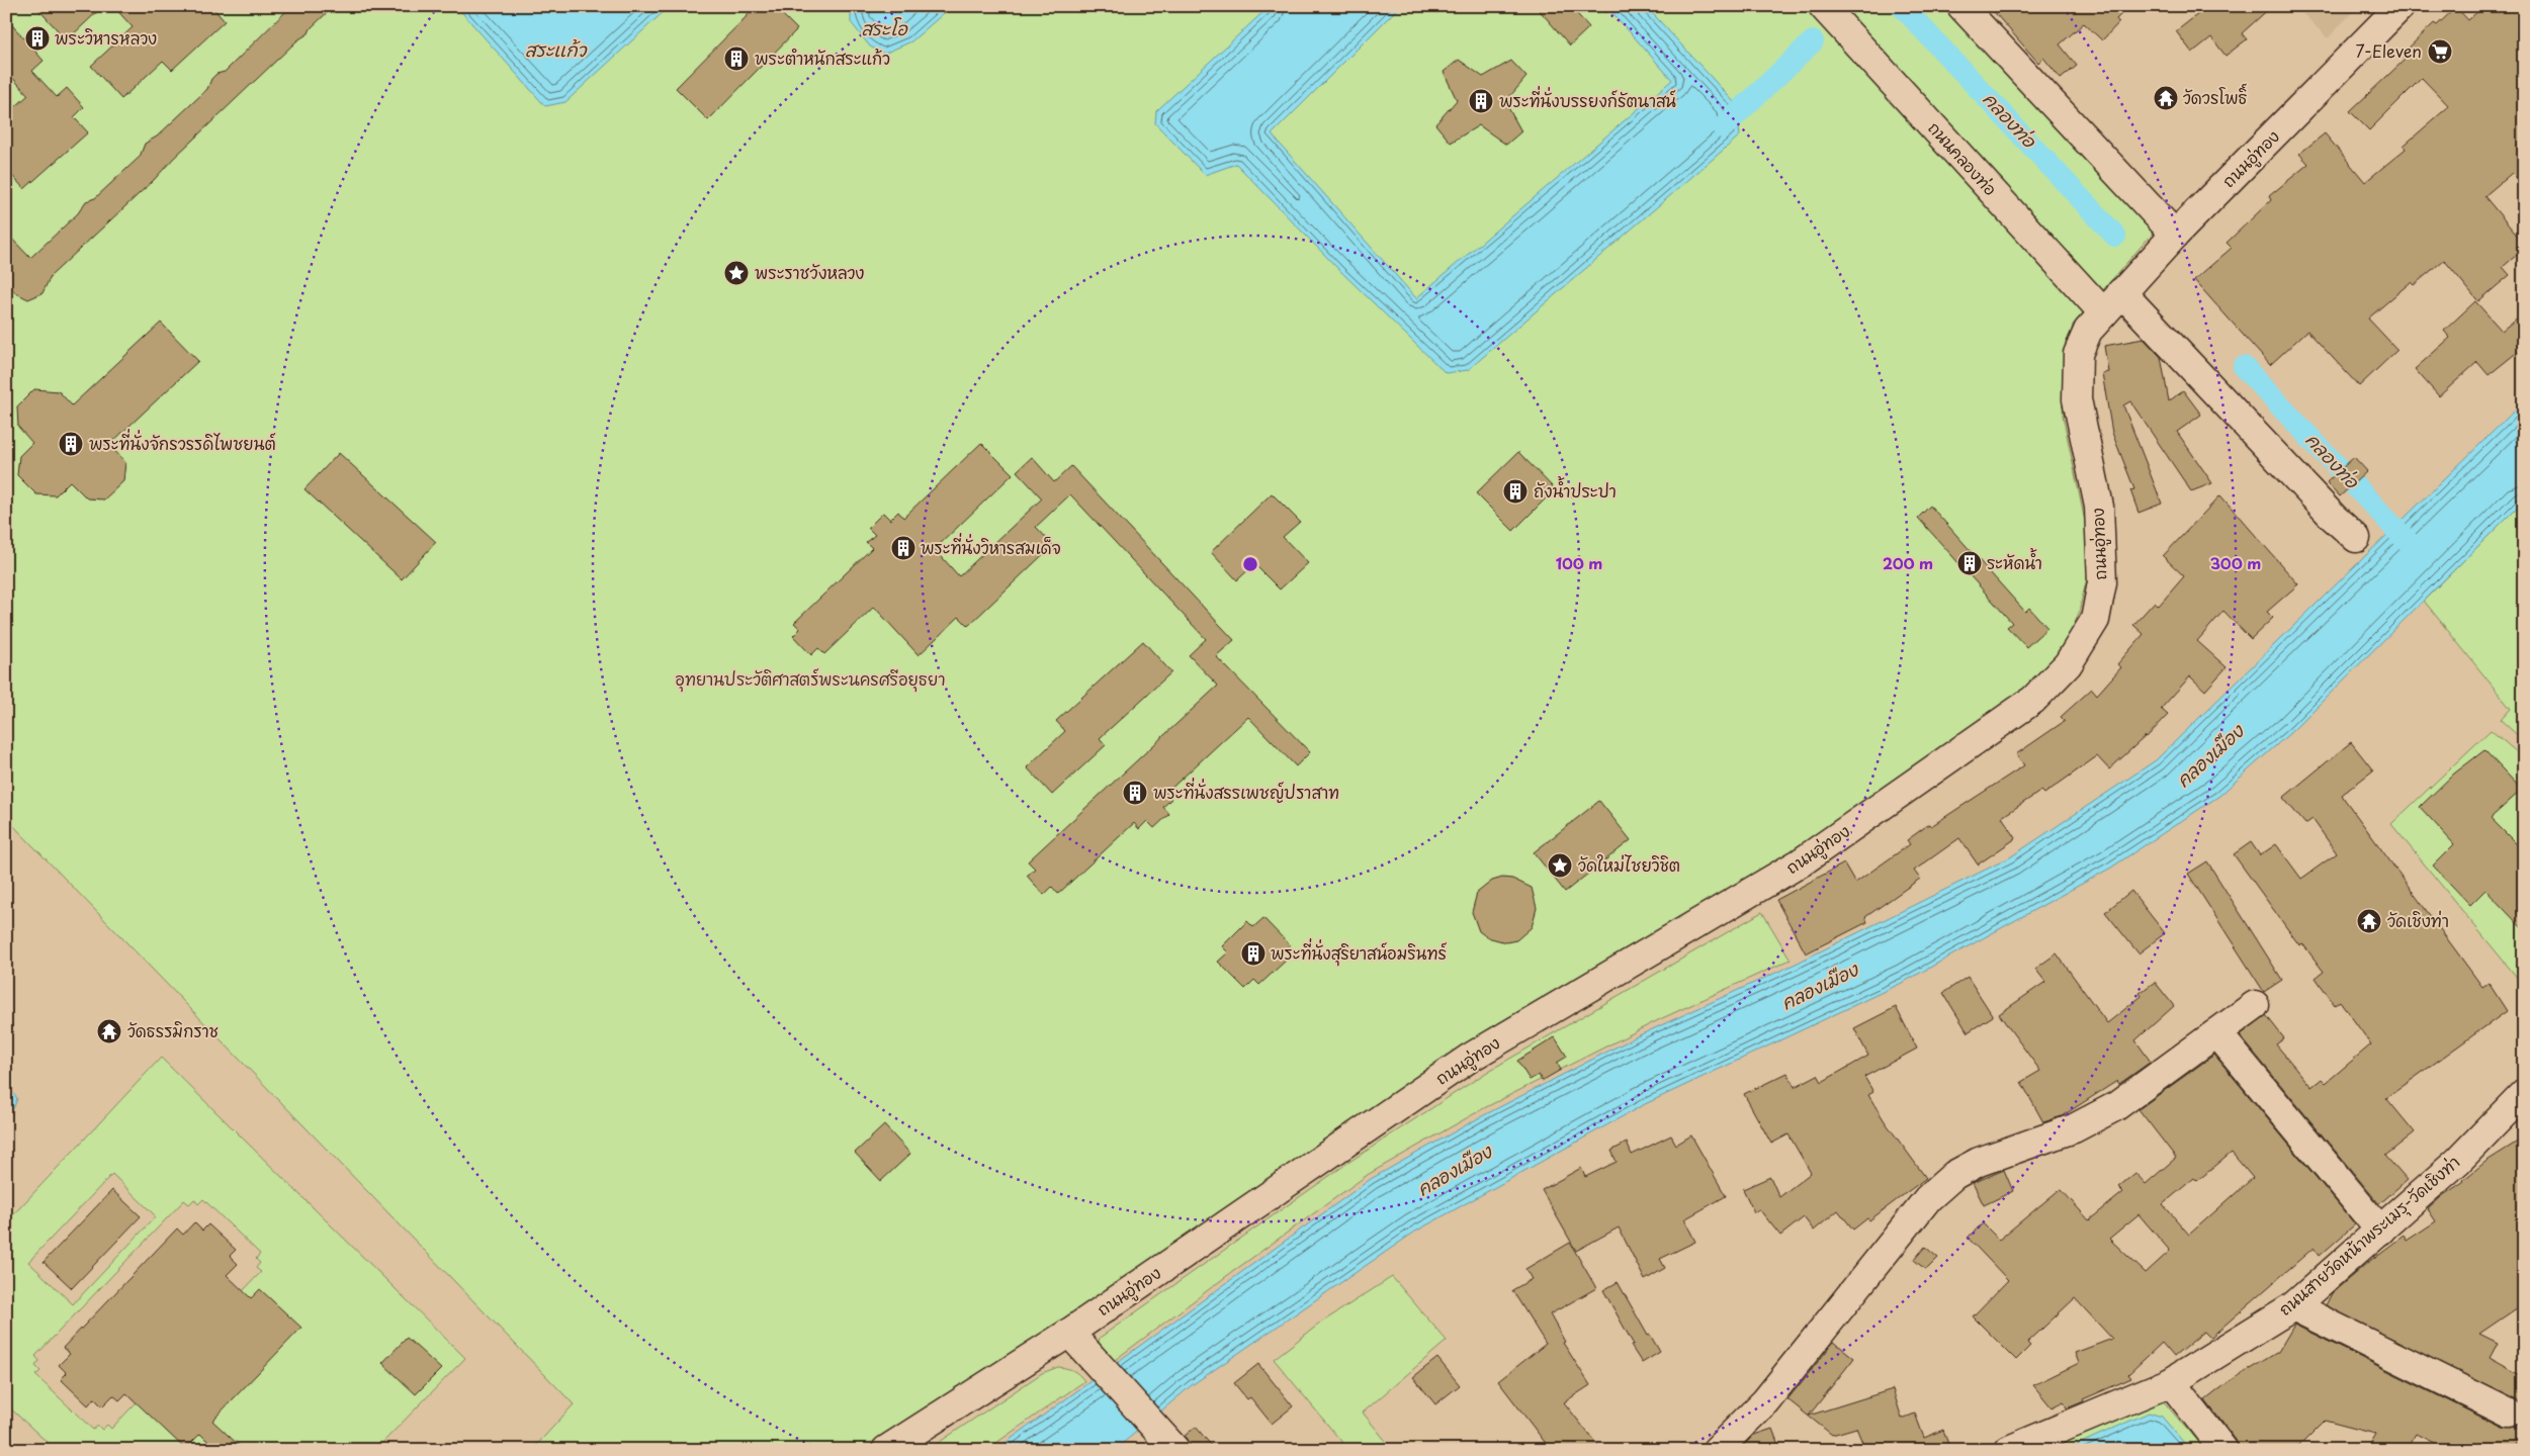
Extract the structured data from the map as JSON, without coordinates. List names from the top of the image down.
{
  "streets": {
    "street": ["ถนนคลองท่อ", "ถนนอู่ทอง", "ถนนสายวัดหน้าพระเมรุ-วัดเชิงท่า"]
  },
  "crossings": [
    ["ถนนคลองท่อ", "ถนนอู่ทอง"]
  ],
  "water": [
    "สระโอ",
    "สระแก้ว",
    "คลองท่อ",
    "คลองเมือง"
  ],
  "parks": ["อุทยานประวัติศาสตร์พระนครศรีอยุธยา"],
  "places": {
    "building": [
      "พระวิหารหลวง",
      "พระตำหนักสระแก้ว",
      "พระที่นั่งบรรยงก์รัตนาสน์",
      "พระที่นั่งจักรวรรดิไพชยนต์",
      "ถังน้ำประปา",
      "พระที่นั่งวิหารสมเด็จ",
      "ระหัดน้ำ",
      "พระที่นั่งสรรเพชญ์ปราสาท",
      "พระที่นั่งสุริยาสน์อมรินทร์"
    ],
    "supermarket": ["7-Eleven"],
    "temple": ["วัดวรโพธิ์", "วัดเชิงท่า", "วัดธรรมิกราช"],
    "place": ["พระราชวังหลวง", "วัดใหม่ไชยวิชิต"]
  },
  "rings": ["100 m", "200 m", "300 m"]
}
